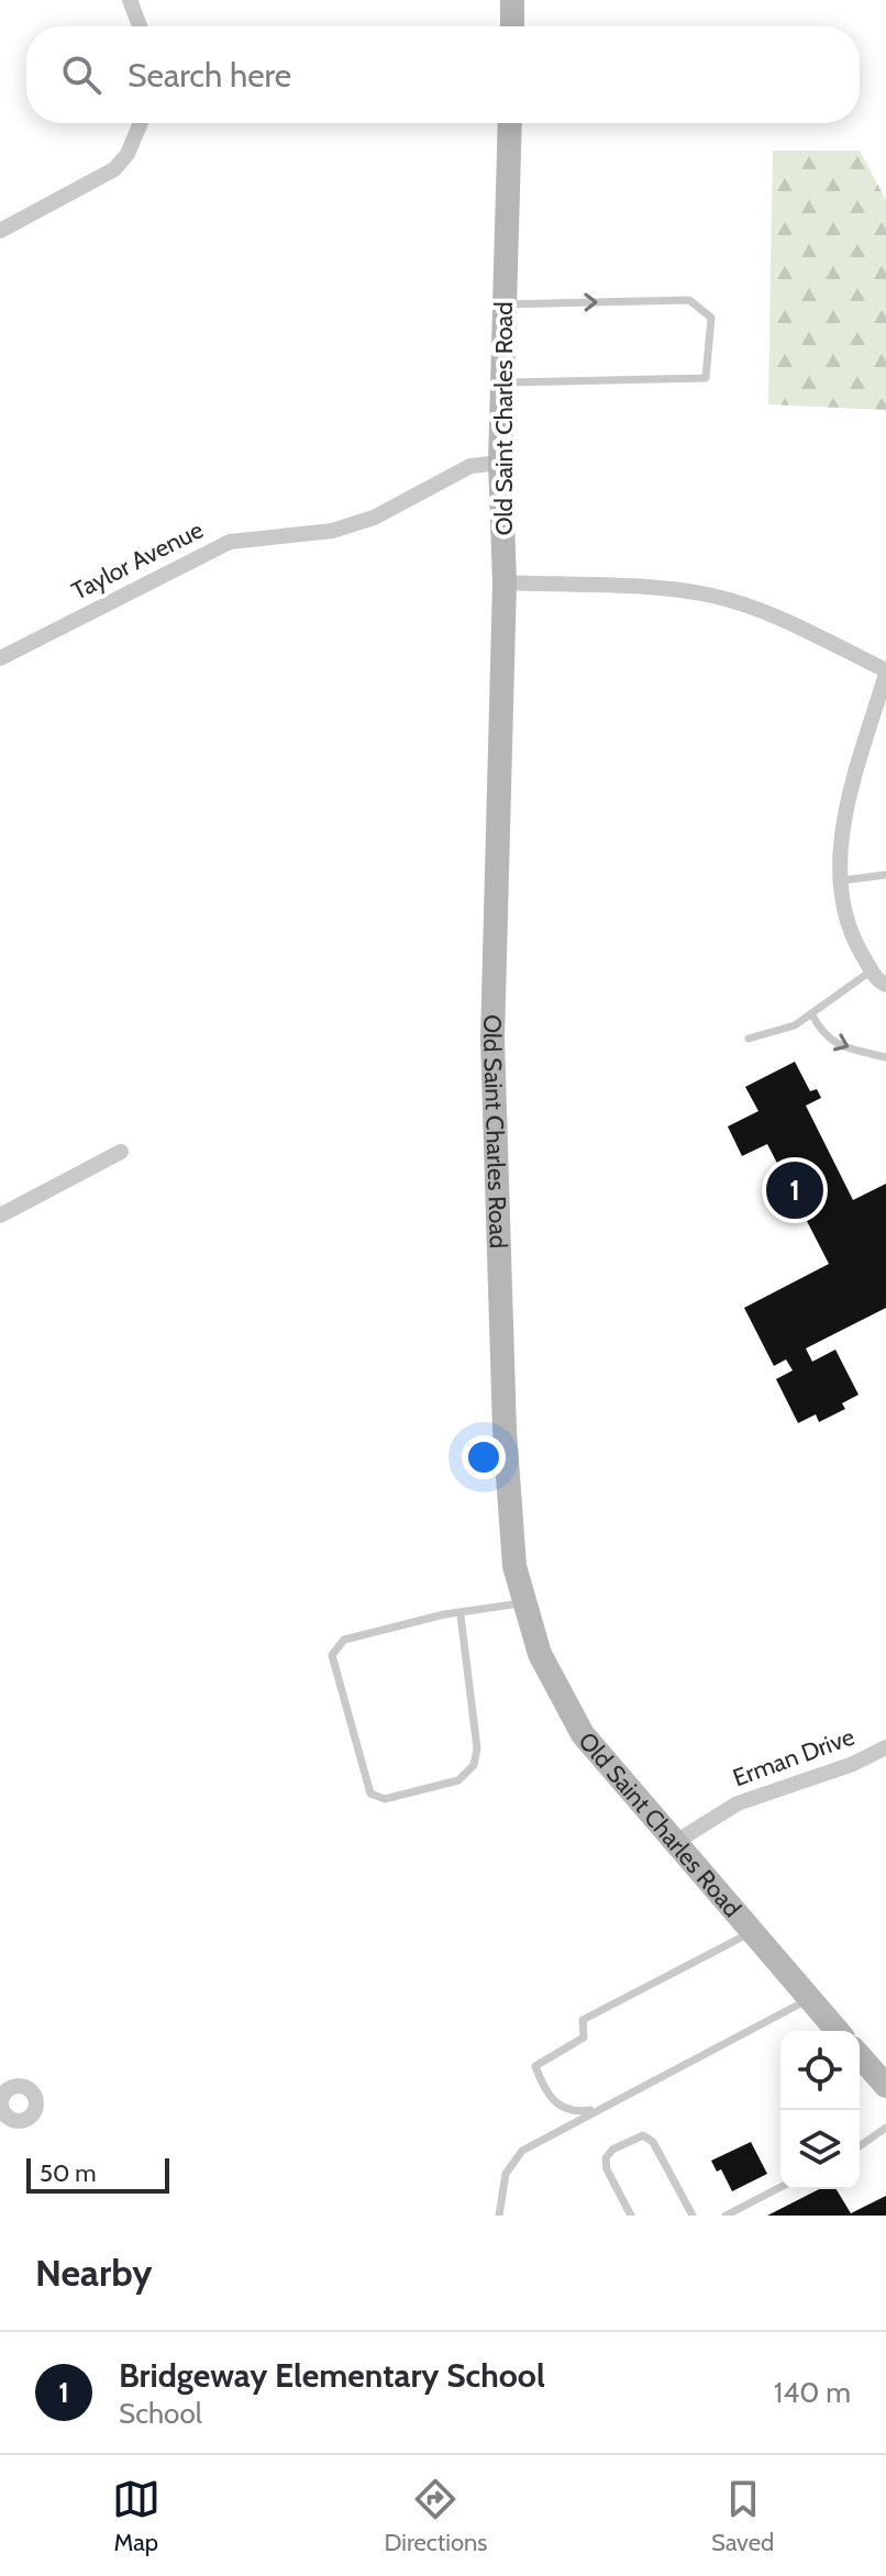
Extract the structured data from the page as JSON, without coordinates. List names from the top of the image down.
{
  "streets": {
    "street": ["Old Saint Charles Road", "Taylor Avenue", "Erman Drive"]
  },
  "crossings": [
    ["Old Saint Charles Road", "Taylor Avenue"],
    ["Old Saint Charles Road", "Erman Drive"]
  ],
  "scale_bar": "50 m",
  "page": {
    "search": "Search here",
    "pins": "1",
    "scale": "50 m",
    "heading": "Nearby",
    "list": [
      {
        "mark": "1",
        "name": "Bridgeway Elementary School",
        "note": "School",
        "value": "140 m"
      }
    ],
    "nav": ["Map", "Directions", "Saved"]
  }
}
